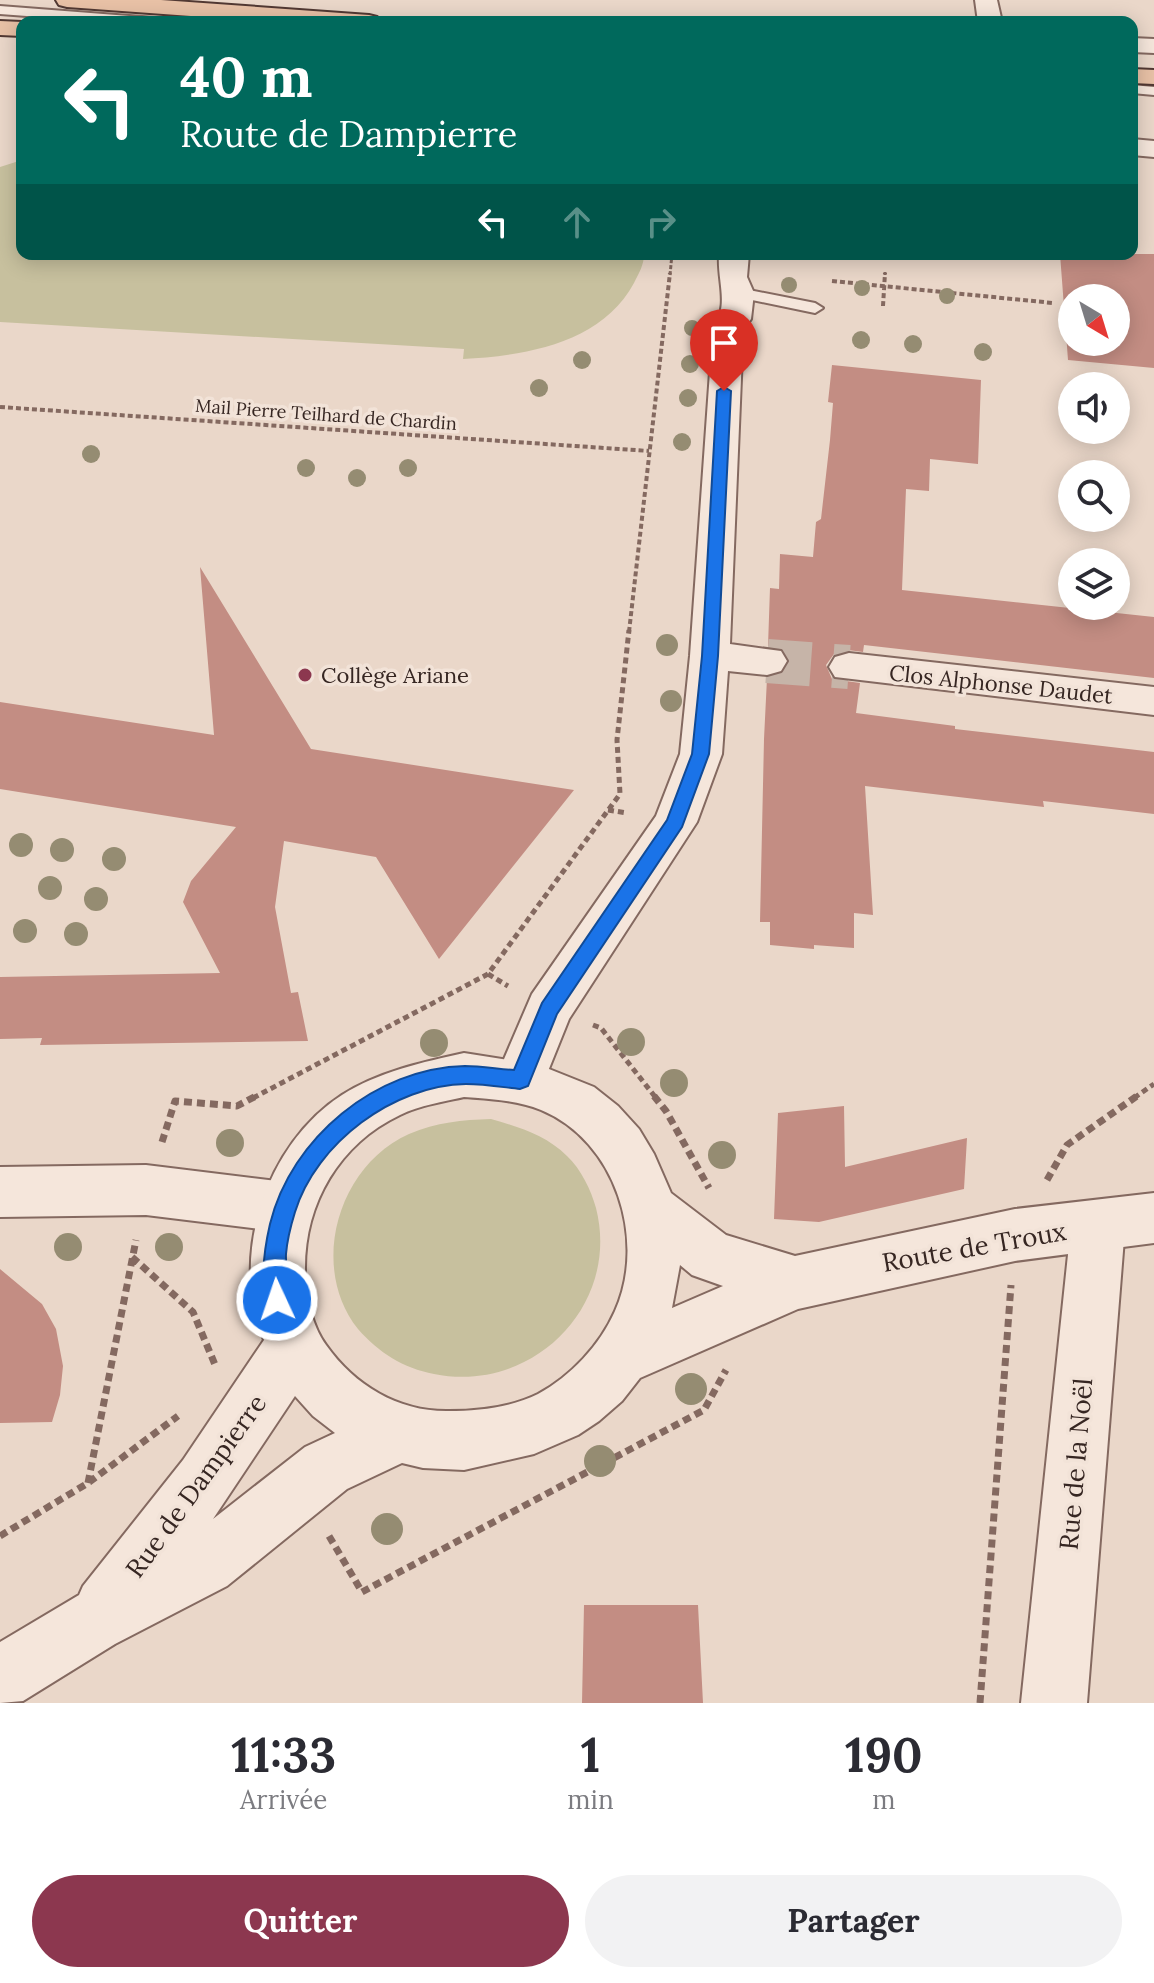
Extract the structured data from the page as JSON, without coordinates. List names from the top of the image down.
{
  "streets": {
    "street": [
      "Clos Alphonse Daudet",
      "Route de Troux",
      "Rue de la Noël",
      "Rue de Dampierre"
    ],
    "path": ["Mail Pierre Teilhard de Chardin"]
  },
  "crossings": [
    ["Route de Troux", "Rue de la Noël"]
  ],
  "places": ["Collège Ariane"],
  "north": "bottom right",
  "page": {
    "turn": ["40 m", "Route de Dampierre"],
    "eta": [
      "11:33",
      "Arrivée",
      "1",
      "min",
      "190",
      "m"
    ],
    "buttons": ["Quitter", "Partager"]
  }
}
